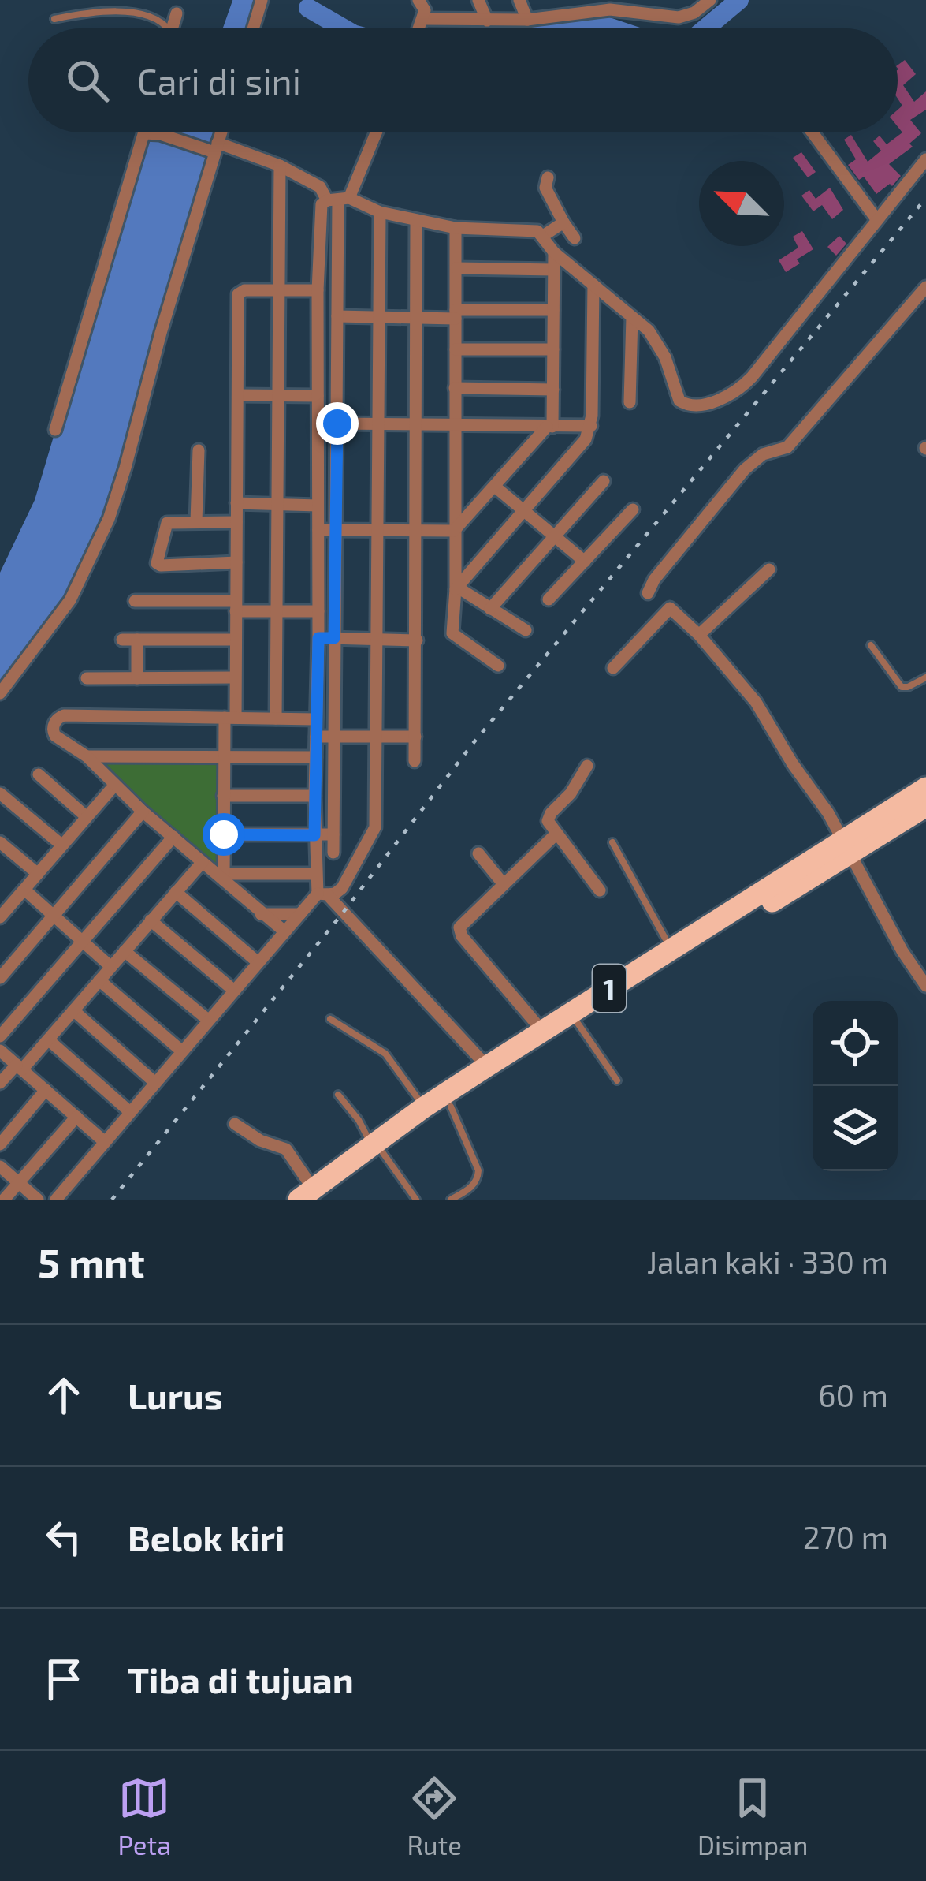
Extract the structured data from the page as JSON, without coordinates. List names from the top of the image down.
{
  "streets": {
    "highway": ["1"]
  },
  "north": "top left",
  "page": {
    "search": "Cari di sini",
    "heading": ["5 mnt", "Jalan kaki · 330 m"],
    "list": [
      ["Lurus", "60 m"],
      ["Belok kiri", "270 m"],
      "Tiba di tujuan"
    ],
    "nav": ["Peta", "Rute", "Disimpan"]
  }
}
